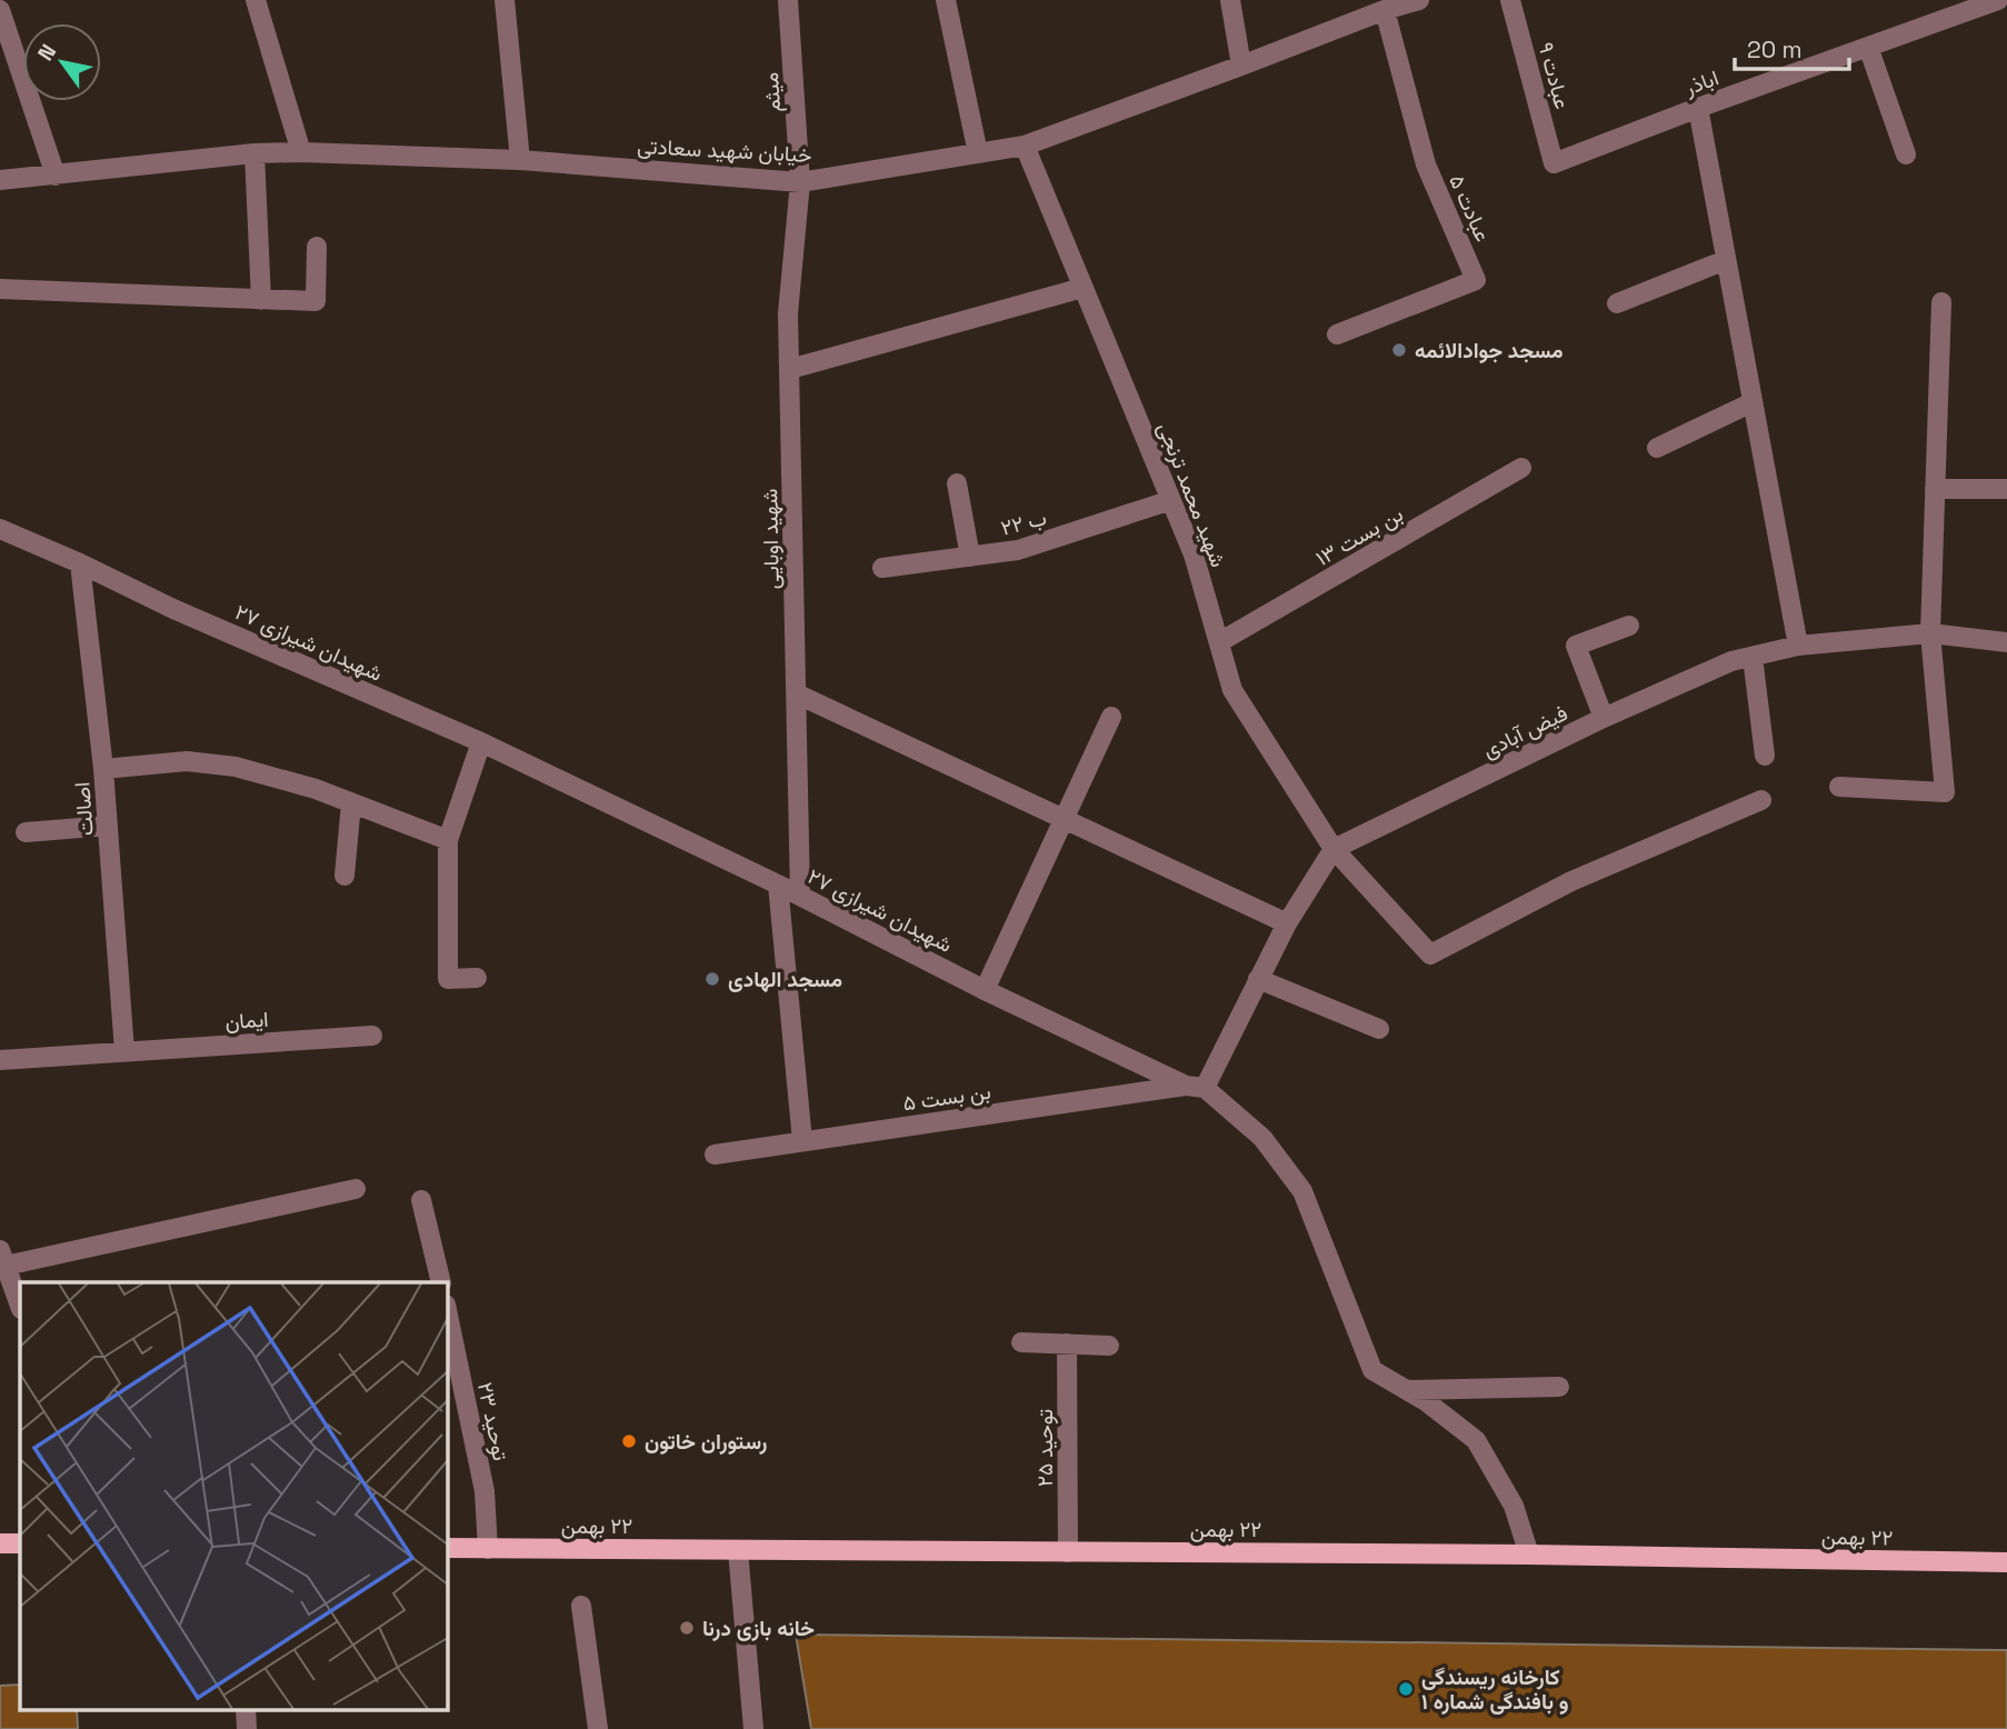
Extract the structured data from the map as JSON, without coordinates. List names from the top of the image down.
{
  "streets": {
    "main road": ["٢٢ بهمن"],
    "street": [
      "عبادت ۹",
      "اباذر",
      "میثم",
      "خیابان شهید سعادتی",
      "عبادت ۵",
      "شهید محمد ترنجی",
      "ب ۲۲",
      "بن بست ۱۳",
      "شهید اوبایی",
      "شهیدان شیرازی ۲۷",
      "فیض آبادی",
      "اصالت",
      "ایمان",
      "بن بست ۵",
      "توحید ۲۳",
      "توحید ۲۵"
    ]
  },
  "crossings": [
    ["عبادت ۹", "اباذر"],
    ["میثم", "خیابان شهید سعادتی"],
    ["میثم", "شهید اوبایی"],
    ["خیابان شهید سعادتی", "عبادت ۵"],
    ["خیابان شهید سعادتی", "شهید محمد ترنجی"],
    ["خیابان شهید سعادتی", "شهید اوبایی"],
    ["شهید محمد ترنجی", "ب ۲۲"],
    ["شهید محمد ترنجی", "بن بست ۱۳"],
    ["شهید محمد ترنجی", "فیض آبادی"],
    ["شهید اوبایی", "شهیدان شیرازی ۲۷"],
    ["شهیدان شیرازی ۲۷", "اصالت"],
    ["شهیدان شیرازی ۲۷", "بن بست ۵"],
    ["شهیدان شیرازی ۲۷", "٢٢ بهمن"],
    ["اصالت", "ایمان"],
    ["توحید ۲۳", "٢٢ بهمن"],
    ["توحید ۲۵", "٢٢ بهمن"]
  ],
  "places": [
    "مسجد جوادالائمه",
    "مسجد الهادی",
    "رستوران خاتون",
    "خانه بازی درنا",
    "کارخانه ریسندگی و بافندگی شماره ۱"
  ],
  "scale_bar": "20 m",
  "north": "top left"
}
